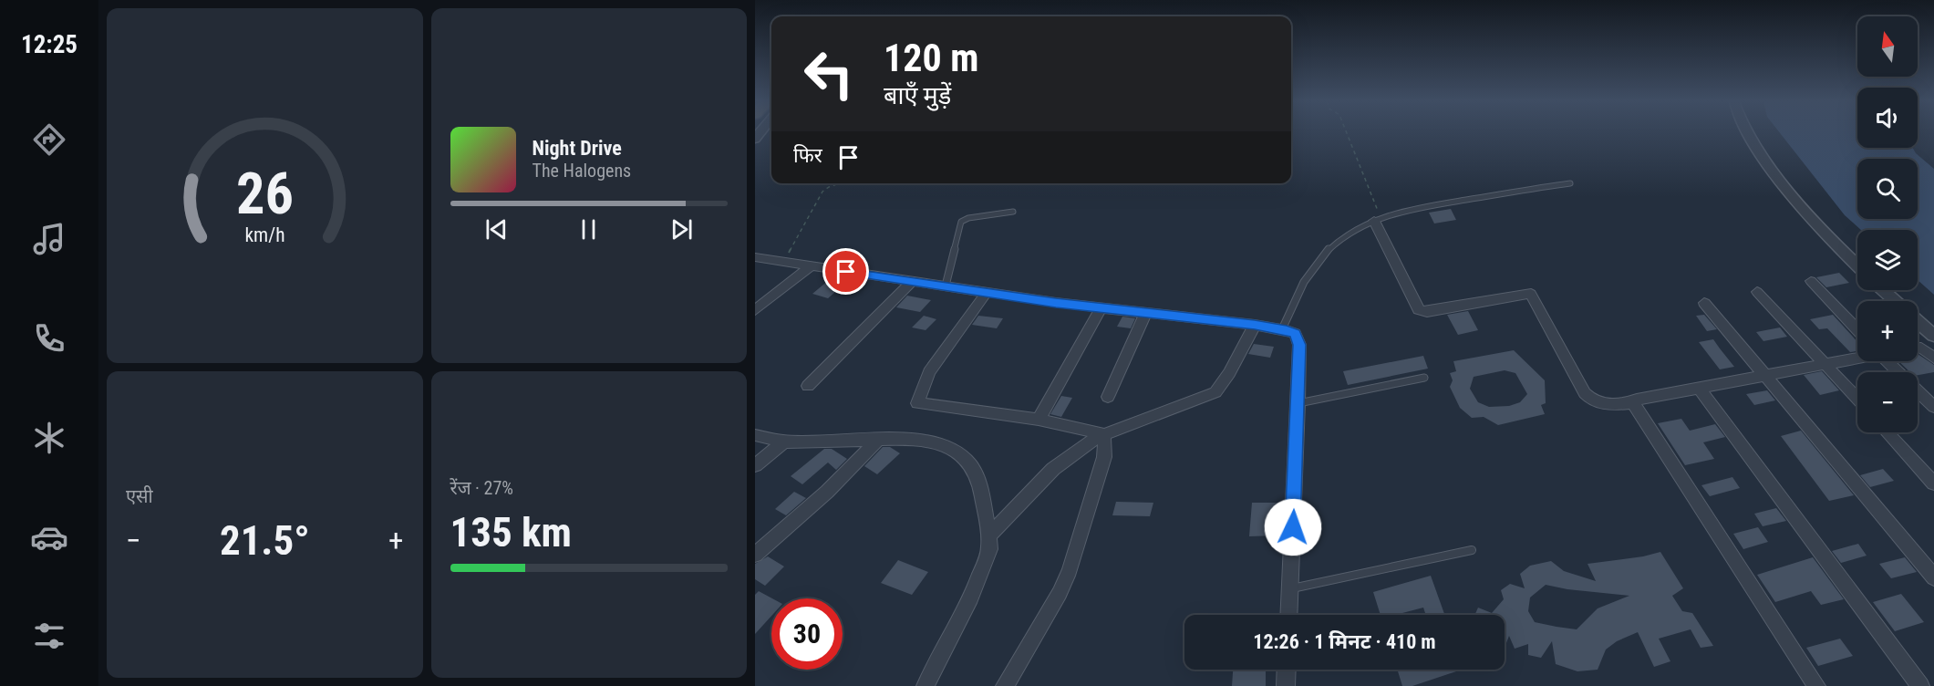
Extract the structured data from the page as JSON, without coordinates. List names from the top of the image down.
{
  "north": "top",
  "page": {
    "tabs": "12:25",
    "map_buttons": ["+", "−"],
    "turn": ["120 m", "बाएँ मुड़ें"],
    "song": ["Night Drive", "The Halogens"],
    "then": "फिर",
    "tile": [
      "एसी",
      ["रेंज · 27%", "135 km"]
    ],
    "heat": ["−", "21.5°", "+"],
    "limit": "30",
    "trip": "12:26 · 1 मिनट · 410 m",
    "gauge": ["26", "km/h"]
  }
}
